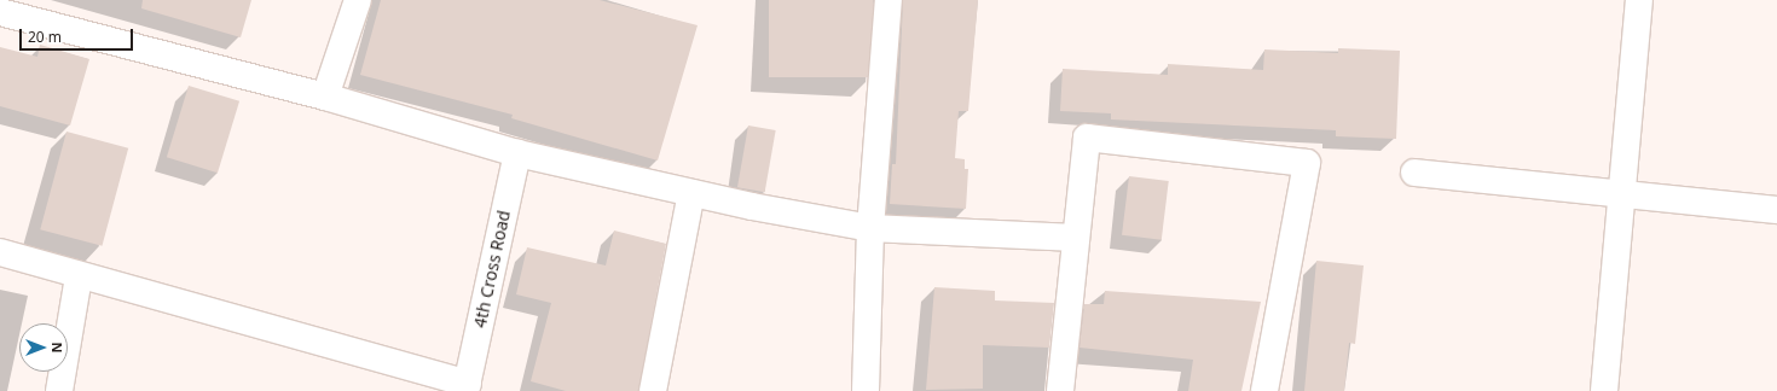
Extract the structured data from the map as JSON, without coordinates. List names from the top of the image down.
{
  "streets": {
    "street": ["4th Cross Road"]
  },
  "scale_bar": "20 m",
  "north": "right"
}
